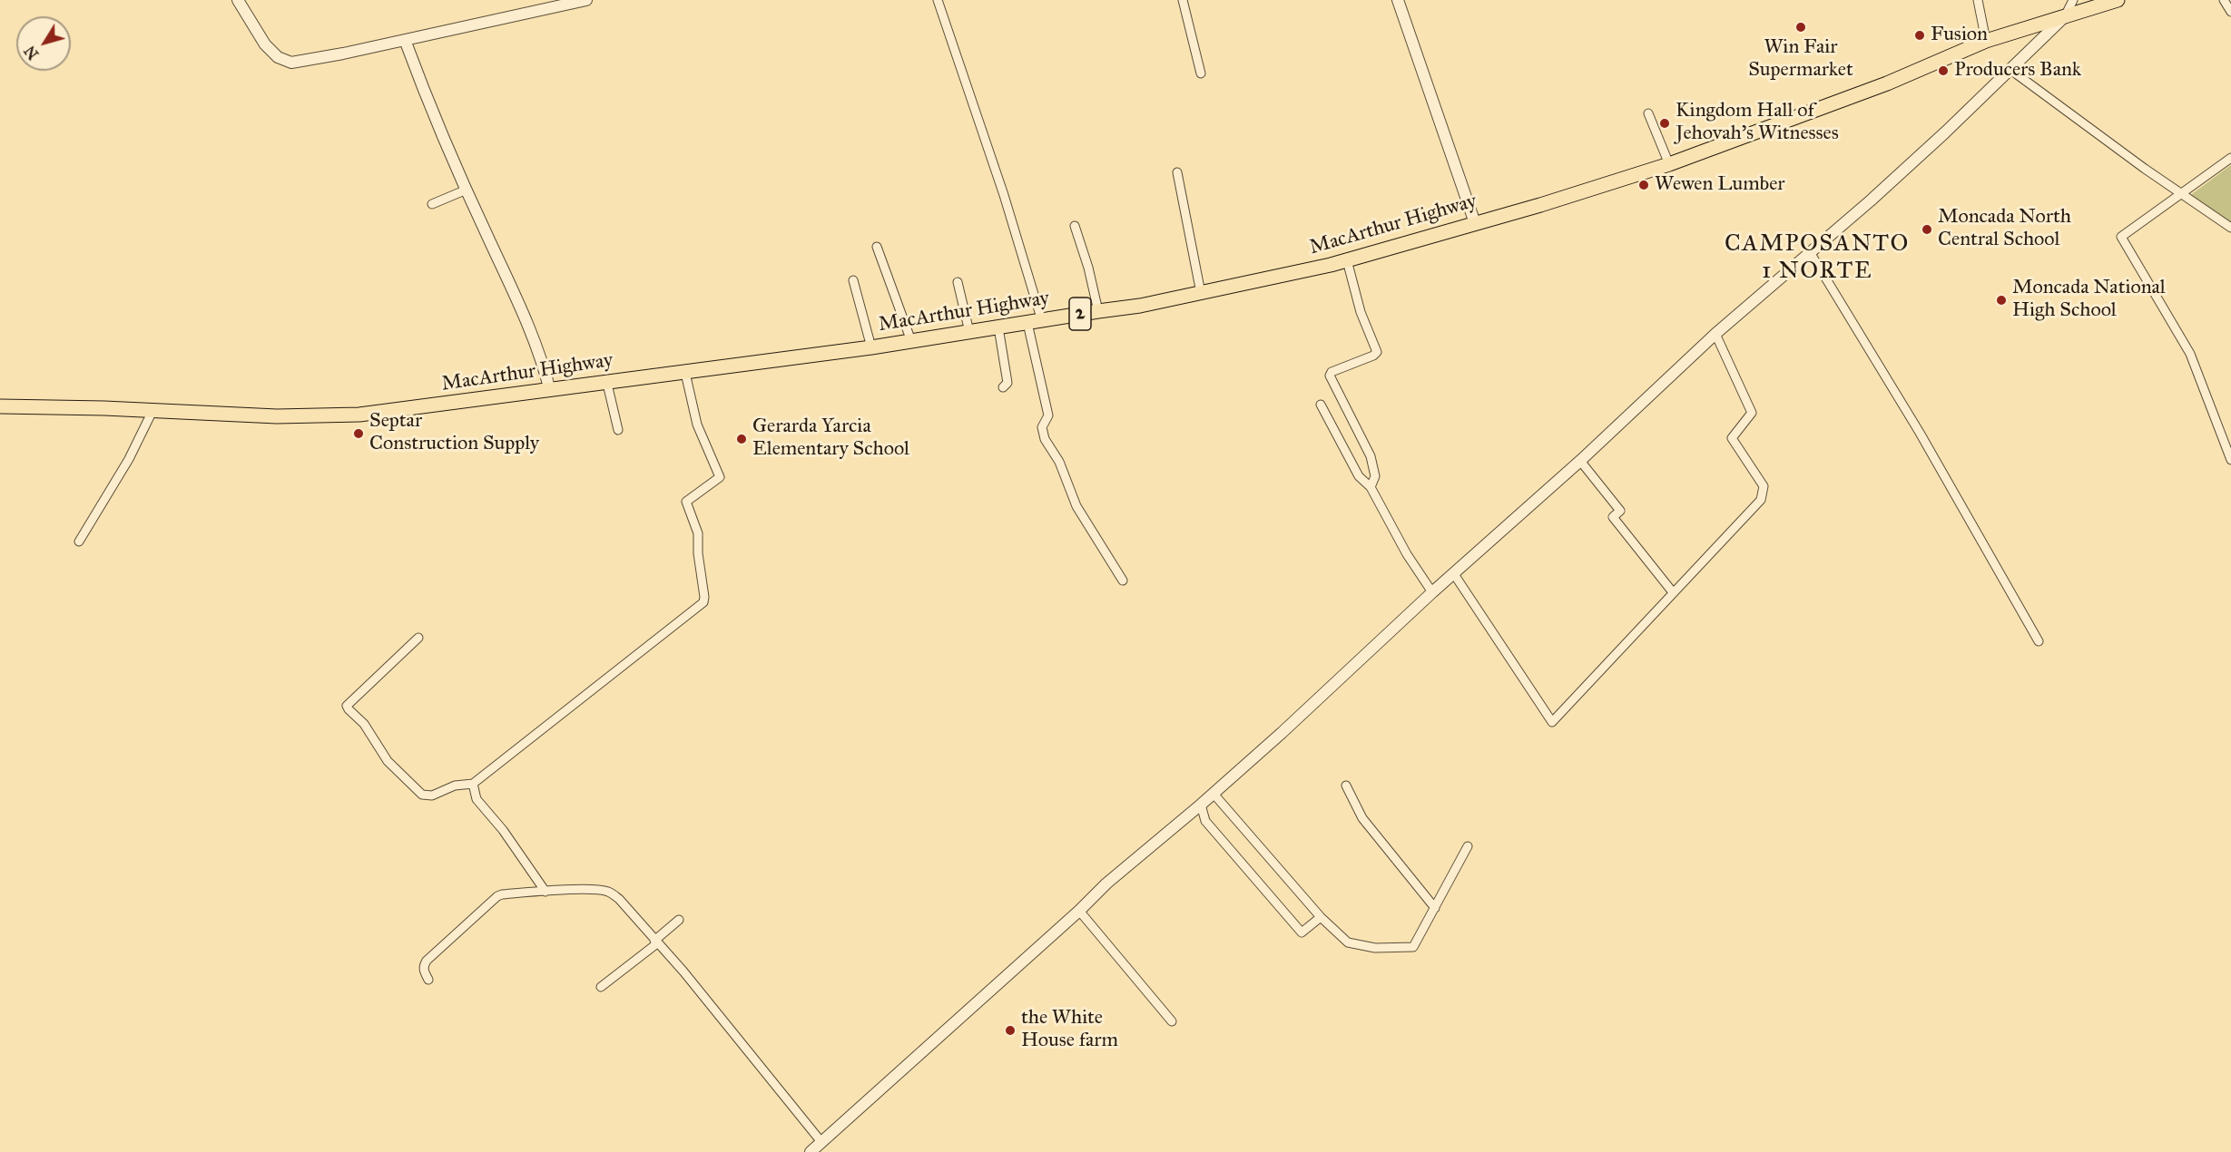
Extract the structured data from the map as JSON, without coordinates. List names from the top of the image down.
{
  "streets": {
    "highway": ["MacArthur Highway", "2"]
  },
  "districts": ["CAMPOSANTO 1 NORTE"],
  "places": [
    "Win Fair Supermarket",
    "Fusion",
    "Producers Bank",
    "Kingdom Hall of Jehovah's Witnesses",
    "Wewen Lumber",
    "Moncada North Central School",
    "Moncada National High School",
    "Septar Construction Supply",
    "Gerarda Yarcia Elementary School",
    "the White House farm"
  ],
  "north": "bottom left"
}
